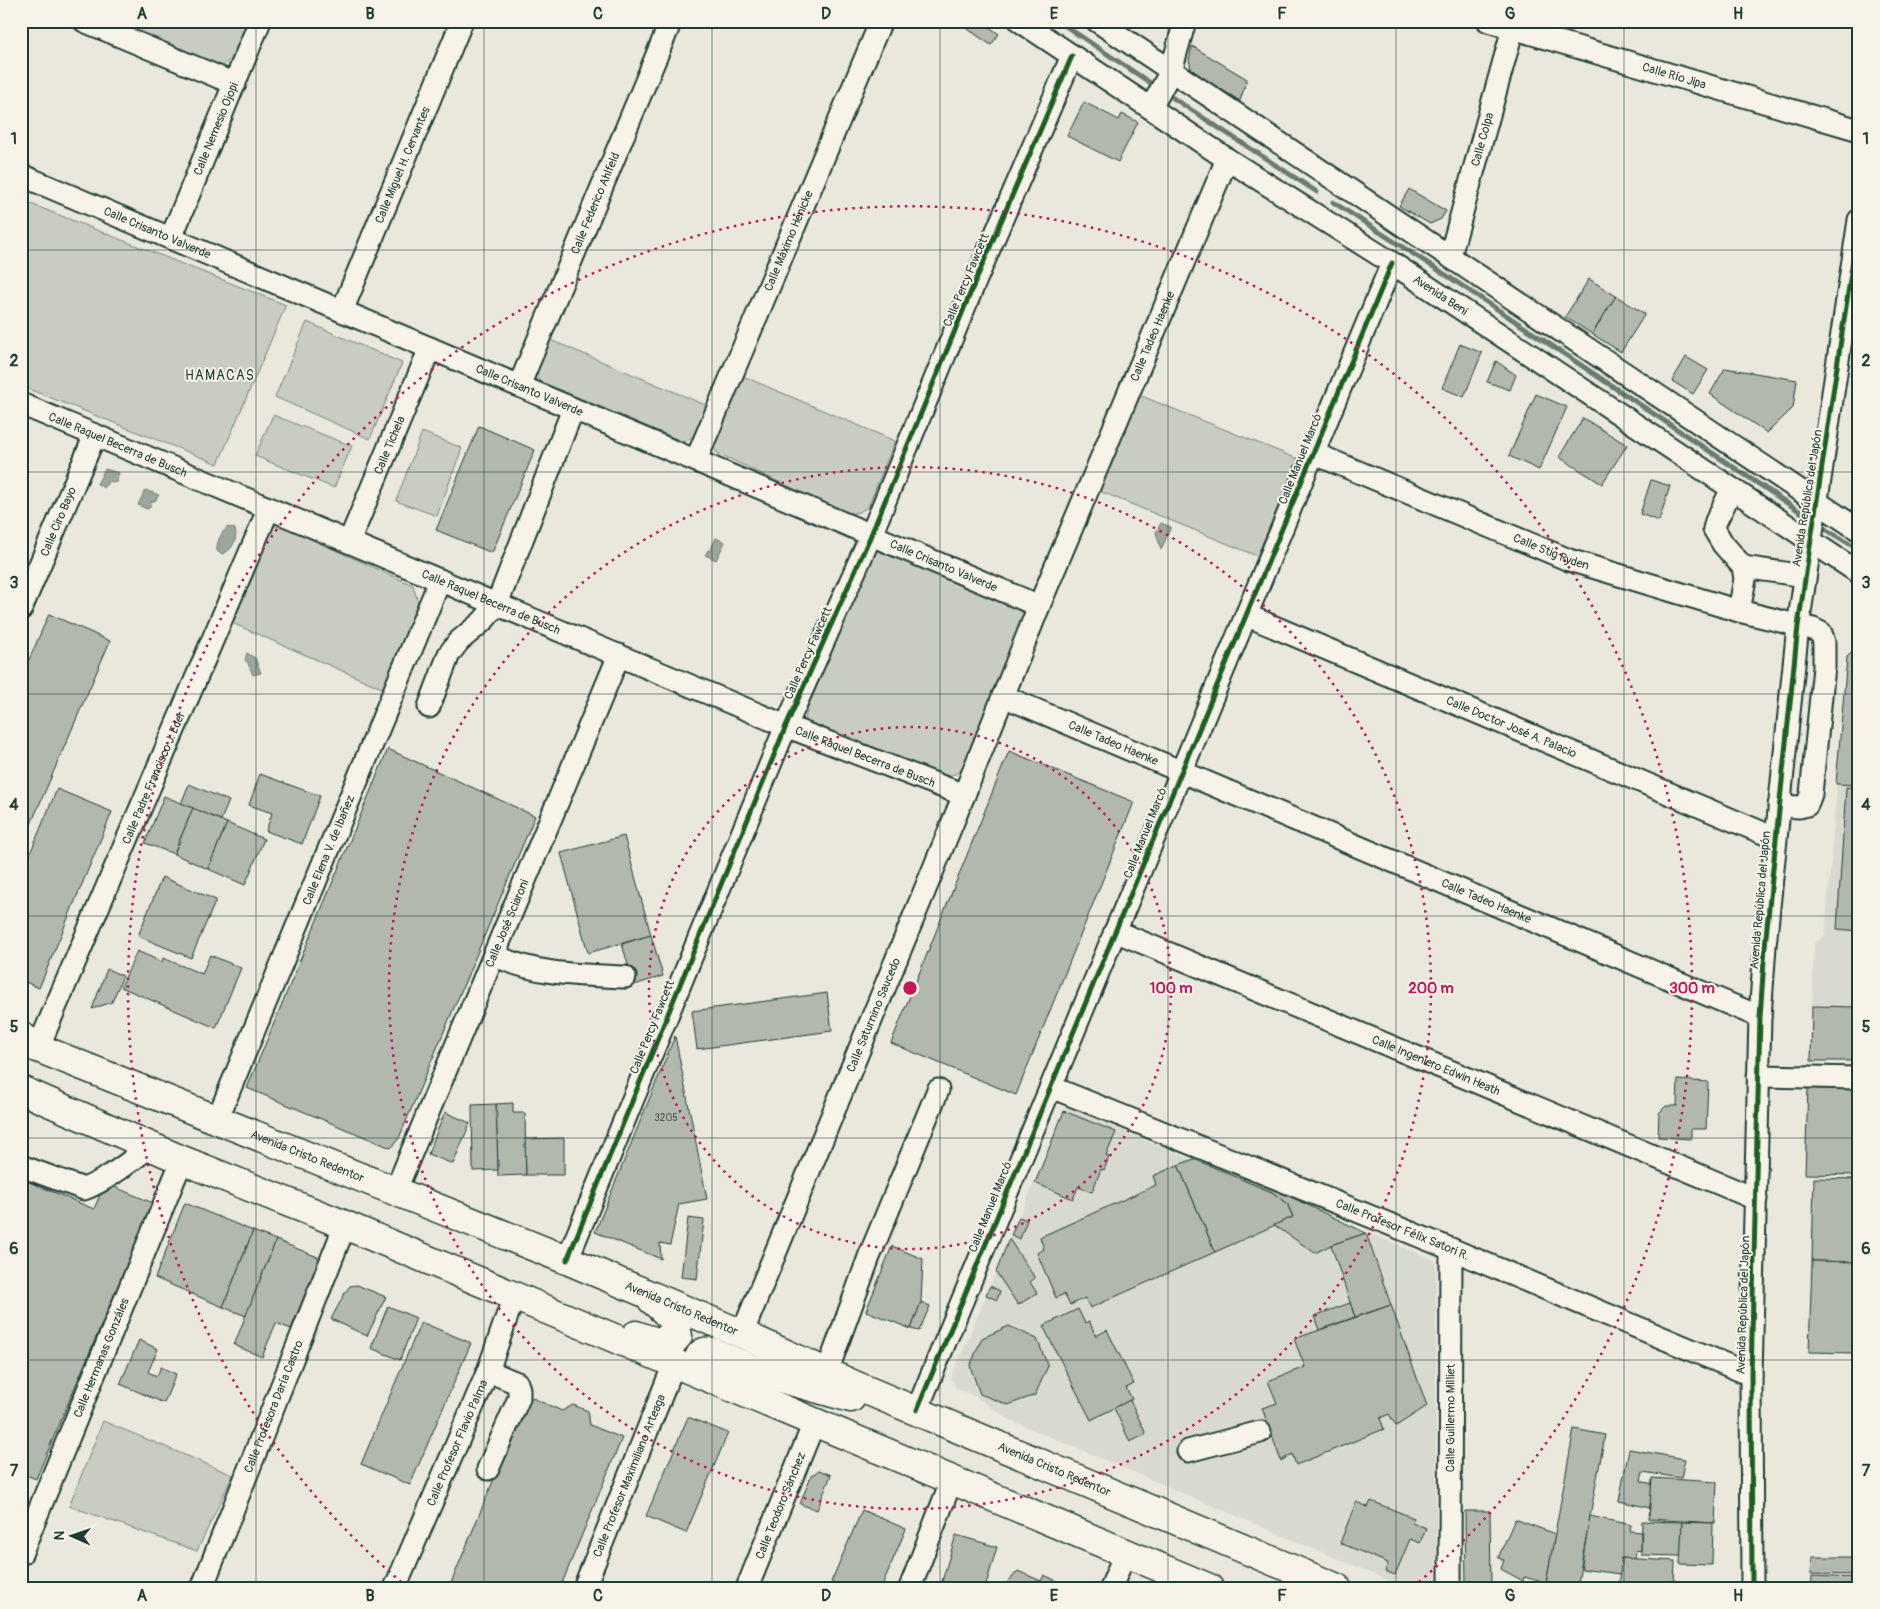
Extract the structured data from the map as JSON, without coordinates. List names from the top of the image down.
{
  "streets": {
    "main road": ["Avenida Cristo Redentor"],
    "street": [
      "Calle Río Jipa",
      "Calle Nemesio Ojopi",
      "Calle Colpa",
      "Calle Miguel H. Cervantes",
      "Calle Federico Ahlfeld",
      "Calle Crisanto Valverde",
      "Calle Máximo Henicke",
      "Calle Percy Fawcett",
      "Avenida Beni",
      "Calle Tadeo Haenke",
      "Calle Raquel Becerra de Busch",
      "Calle Tichela",
      "Calle Manuel Marcó",
      "Avenida República del Japón",
      "Calle Ciro Bayo",
      "Calle Stig Ryden",
      "Calle Doctor José A. Palacio",
      "Calle Padre Francisco J. Eder",
      "Calle Elena V. de Ibañez",
      "Calle José Sciaroni",
      "Calle Saturnino Saucedo",
      "Calle Ingeniero Edwin Heath",
      "Calle Profesor Félix Satori R.",
      "Calle Hermanas Gonzáles",
      "Calle Profesora Daría Castro",
      "Calle Guillermo Milliet",
      "Calle Profesor Flavio Palma",
      "Calle Profesor Maximiliano Arteaga",
      "Calle Teodoro Sánchez"
    ]
  },
  "crossings": [
    ["Calle Río Jipa", "Calle Colpa"],
    ["Calle Nemesio Ojopi", "Calle Crisanto Valverde"],
    ["Calle Miguel H. Cervantes", "Calle Crisanto Valverde"],
    ["Calle Federico Ahlfeld", "Calle Crisanto Valverde"],
    ["Calle Crisanto Valverde", "Calle Máximo Henicke"],
    ["Calle Crisanto Valverde", "Calle Percy Fawcett"],
    ["Calle Crisanto Valverde", "Calle Tadeo Haenke"],
    ["Calle Crisanto Valverde", "Calle Tichela"],
    ["Calle Percy Fawcett", "Avenida Beni"],
    ["Calle Percy Fawcett", "Calle Raquel Becerra de Busch"],
    ["Calle Percy Fawcett", "Avenida Cristo Redentor"],
    ["Avenida Beni", "Calle Tadeo Haenke"],
    ["Avenida Beni", "Calle Manuel Marcó"],
    ["Avenida Beni", "Avenida República del Japón"],
    ["Calle Tadeo Haenke", "Calle Manuel Marcó"],
    ["Calle Tadeo Haenke", "Avenida República del Japón"],
    ["Calle Tadeo Haenke", "Calle Saturnino Saucedo"],
    ["Calle Raquel Becerra de Busch", "Calle Tichela"],
    ["Calle Raquel Becerra de Busch", "Calle Ciro Bayo"],
    ["Calle Raquel Becerra de Busch", "Calle Padre Francisco J. Eder"],
    ["Calle Raquel Becerra de Busch", "Calle Elena V. de Ibañez"],
    ["Calle Raquel Becerra de Busch", "Calle José Sciaroni"],
    ["Calle Raquel Becerra de Busch", "Calle Saturnino Saucedo"],
    ["Calle Manuel Marcó", "Calle Stig Ryden"],
    ["Calle Manuel Marcó", "Calle Doctor José A. Palacio"],
    ["Calle Manuel Marcó", "Calle Ingeniero Edwin Heath"],
    ["Calle Manuel Marcó", "Avenida Cristo Redentor"],
    ["Calle Manuel Marcó", "Calle Profesor Félix Satori R."],
    ["Avenida República del Japón", "Calle Stig Ryden"],
    ["Avenida República del Japón", "Calle Doctor José A. Palacio"],
    ["Avenida República del Japón", "Calle Ingeniero Edwin Heath"],
    ["Avenida República del Japón", "Calle Profesor Félix Satori R."],
    ["Calle Padre Francisco J. Eder", "Avenida Cristo Redentor"],
    ["Calle Elena V. de Ibañez", "Avenida Cristo Redentor"],
    ["Calle José Sciaroni", "Avenida Cristo Redentor"],
    ["Calle Saturnino Saucedo", "Avenida Cristo Redentor"],
    ["Calle Profesor Félix Satori R.", "Calle Guillermo Milliet"]
  ],
  "districts": ["HAMACAS"],
  "house_numbers": ["3205"],
  "north": "left",
  "grid": {
    "columns": [
      "A",
      "B",
      "C",
      "D",
      "E",
      "F",
      "G",
      "H"
    ],
    "rows": [
      "1",
      "2",
      "3",
      "4",
      "5",
      "6",
      "7"
    ]
  },
  "rings": ["100 m", "200 m", "300 m"]
}
